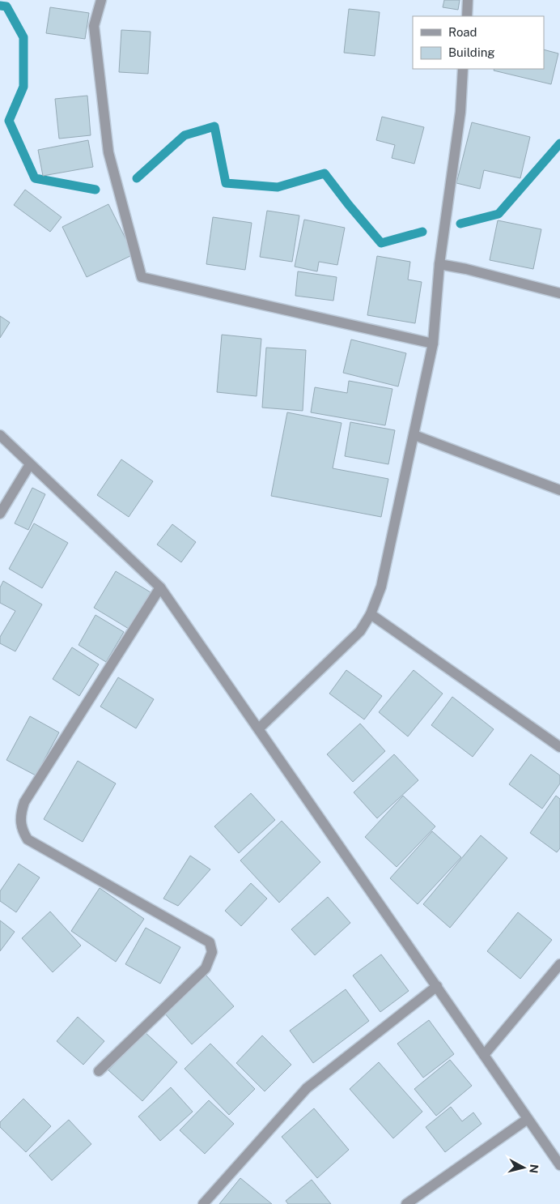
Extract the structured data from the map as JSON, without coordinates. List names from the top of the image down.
{
  "legend": ["Road", "Building"],
  "north": "right"
}
